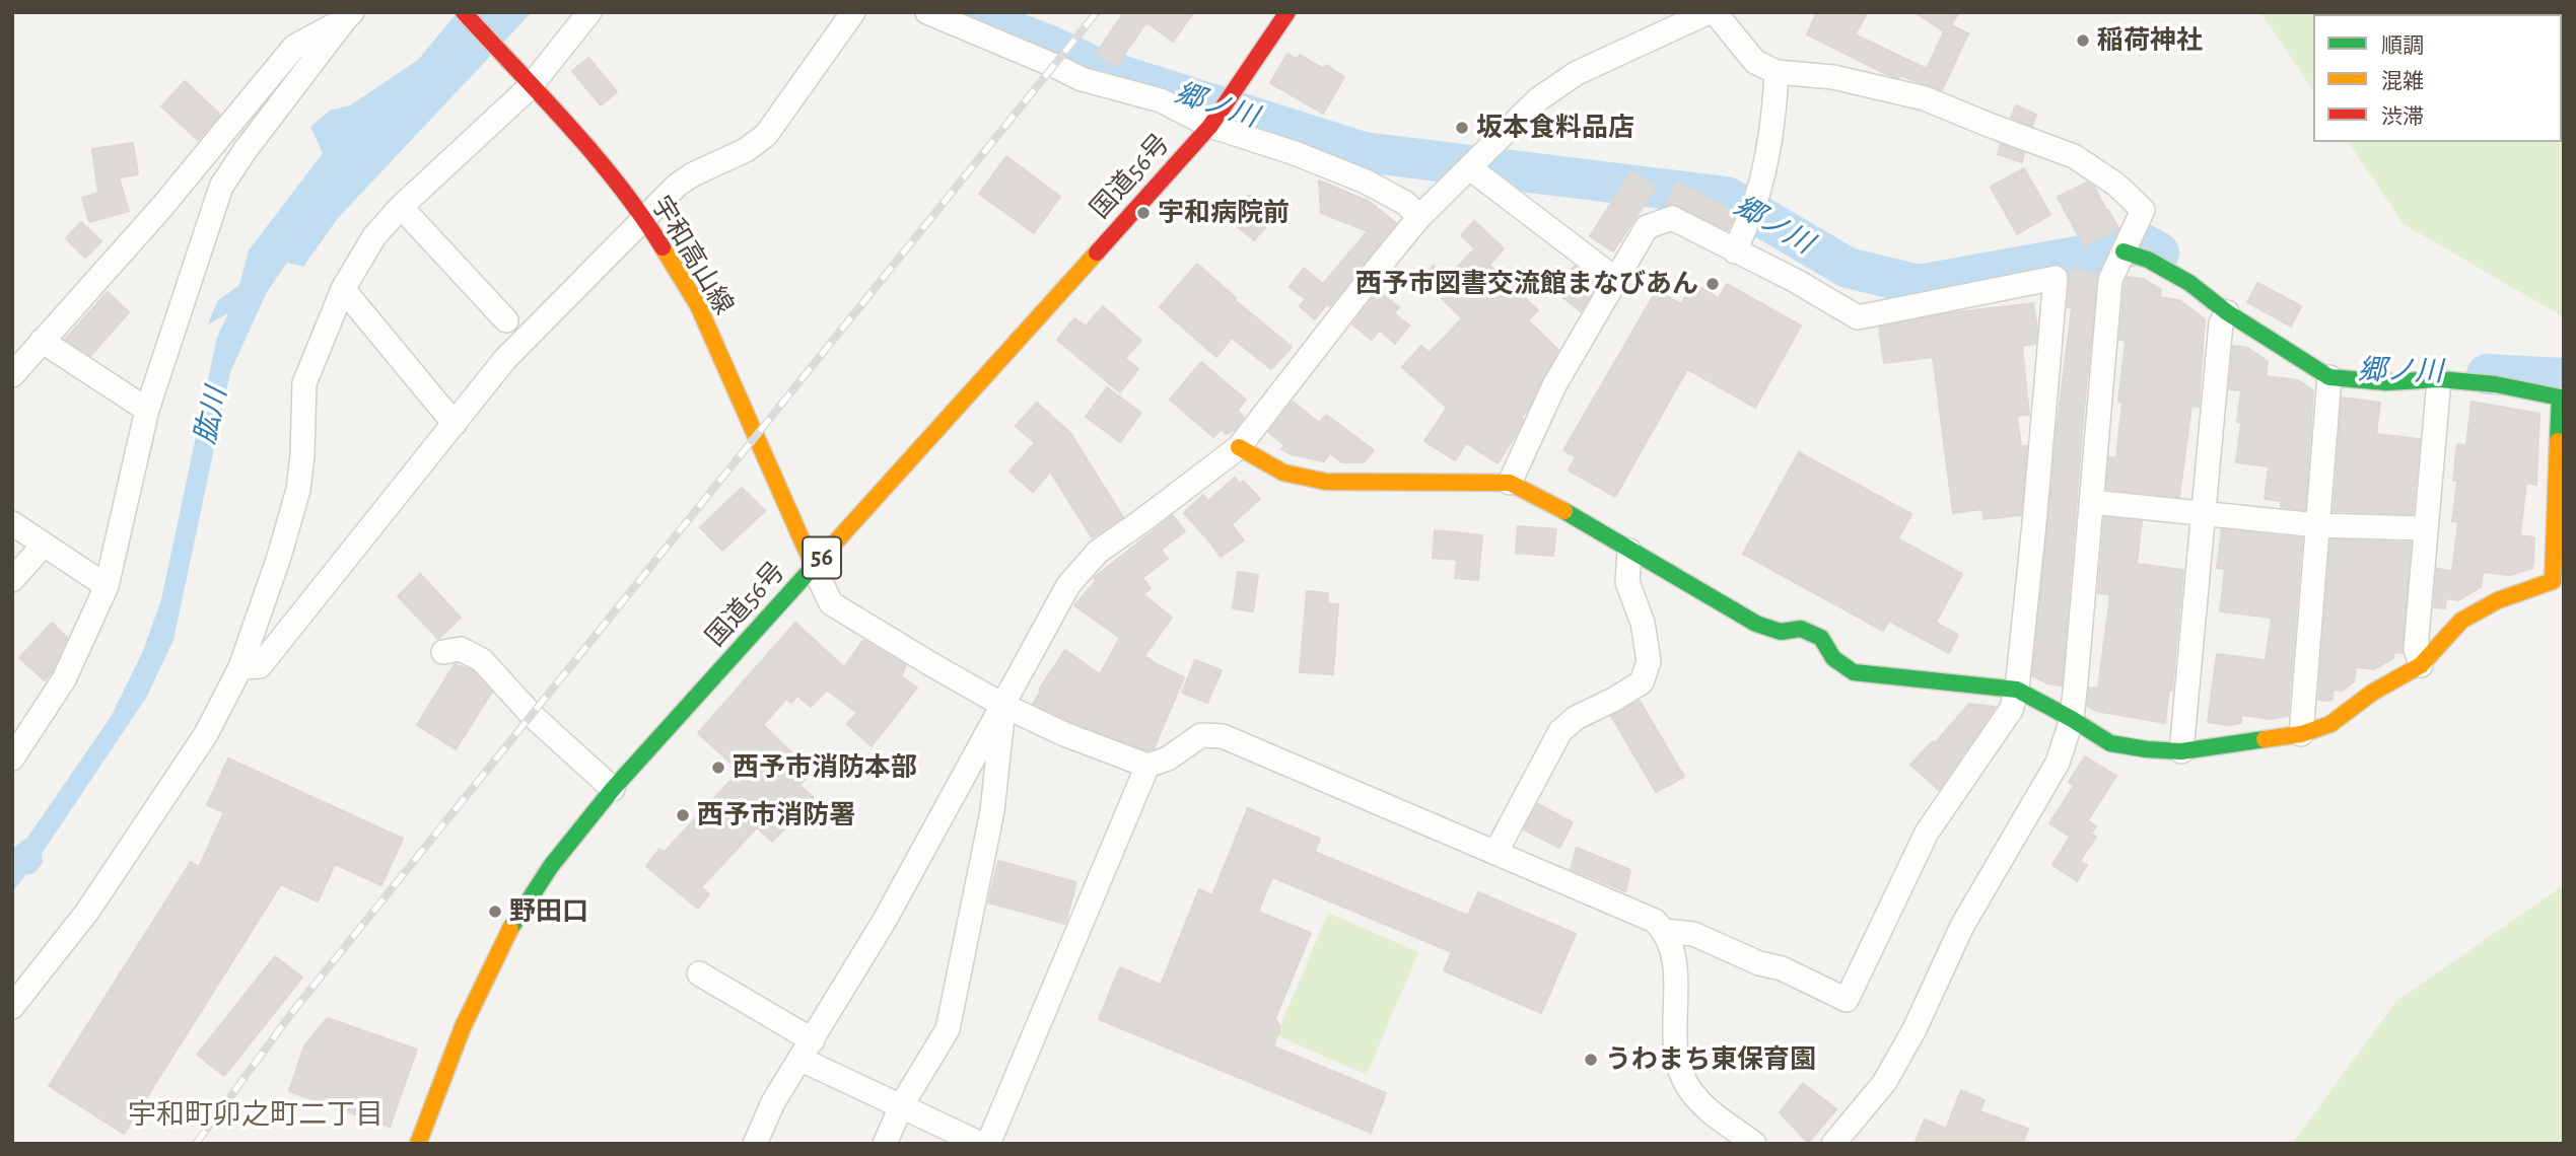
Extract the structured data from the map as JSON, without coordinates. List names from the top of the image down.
{
  "streets": {
    "main road": ["国道56号", "宇和高山線", "56"]
  },
  "crossings": [
    ["国道56号", "宇和高山線"]
  ],
  "districts": ["宇和町卯之町二丁目"],
  "water": ["郷ノ川", "肱川"],
  "places": [
    "稲荷神社",
    "坂本食料品店",
    "宇和病院前",
    "西予市図書交流館まなびあん",
    "西予市消防本部",
    "西予市消防署",
    "野田口",
    "うわまち東保育園"
  ],
  "legend": ["順調", "混雑", "渋滞"]
}
